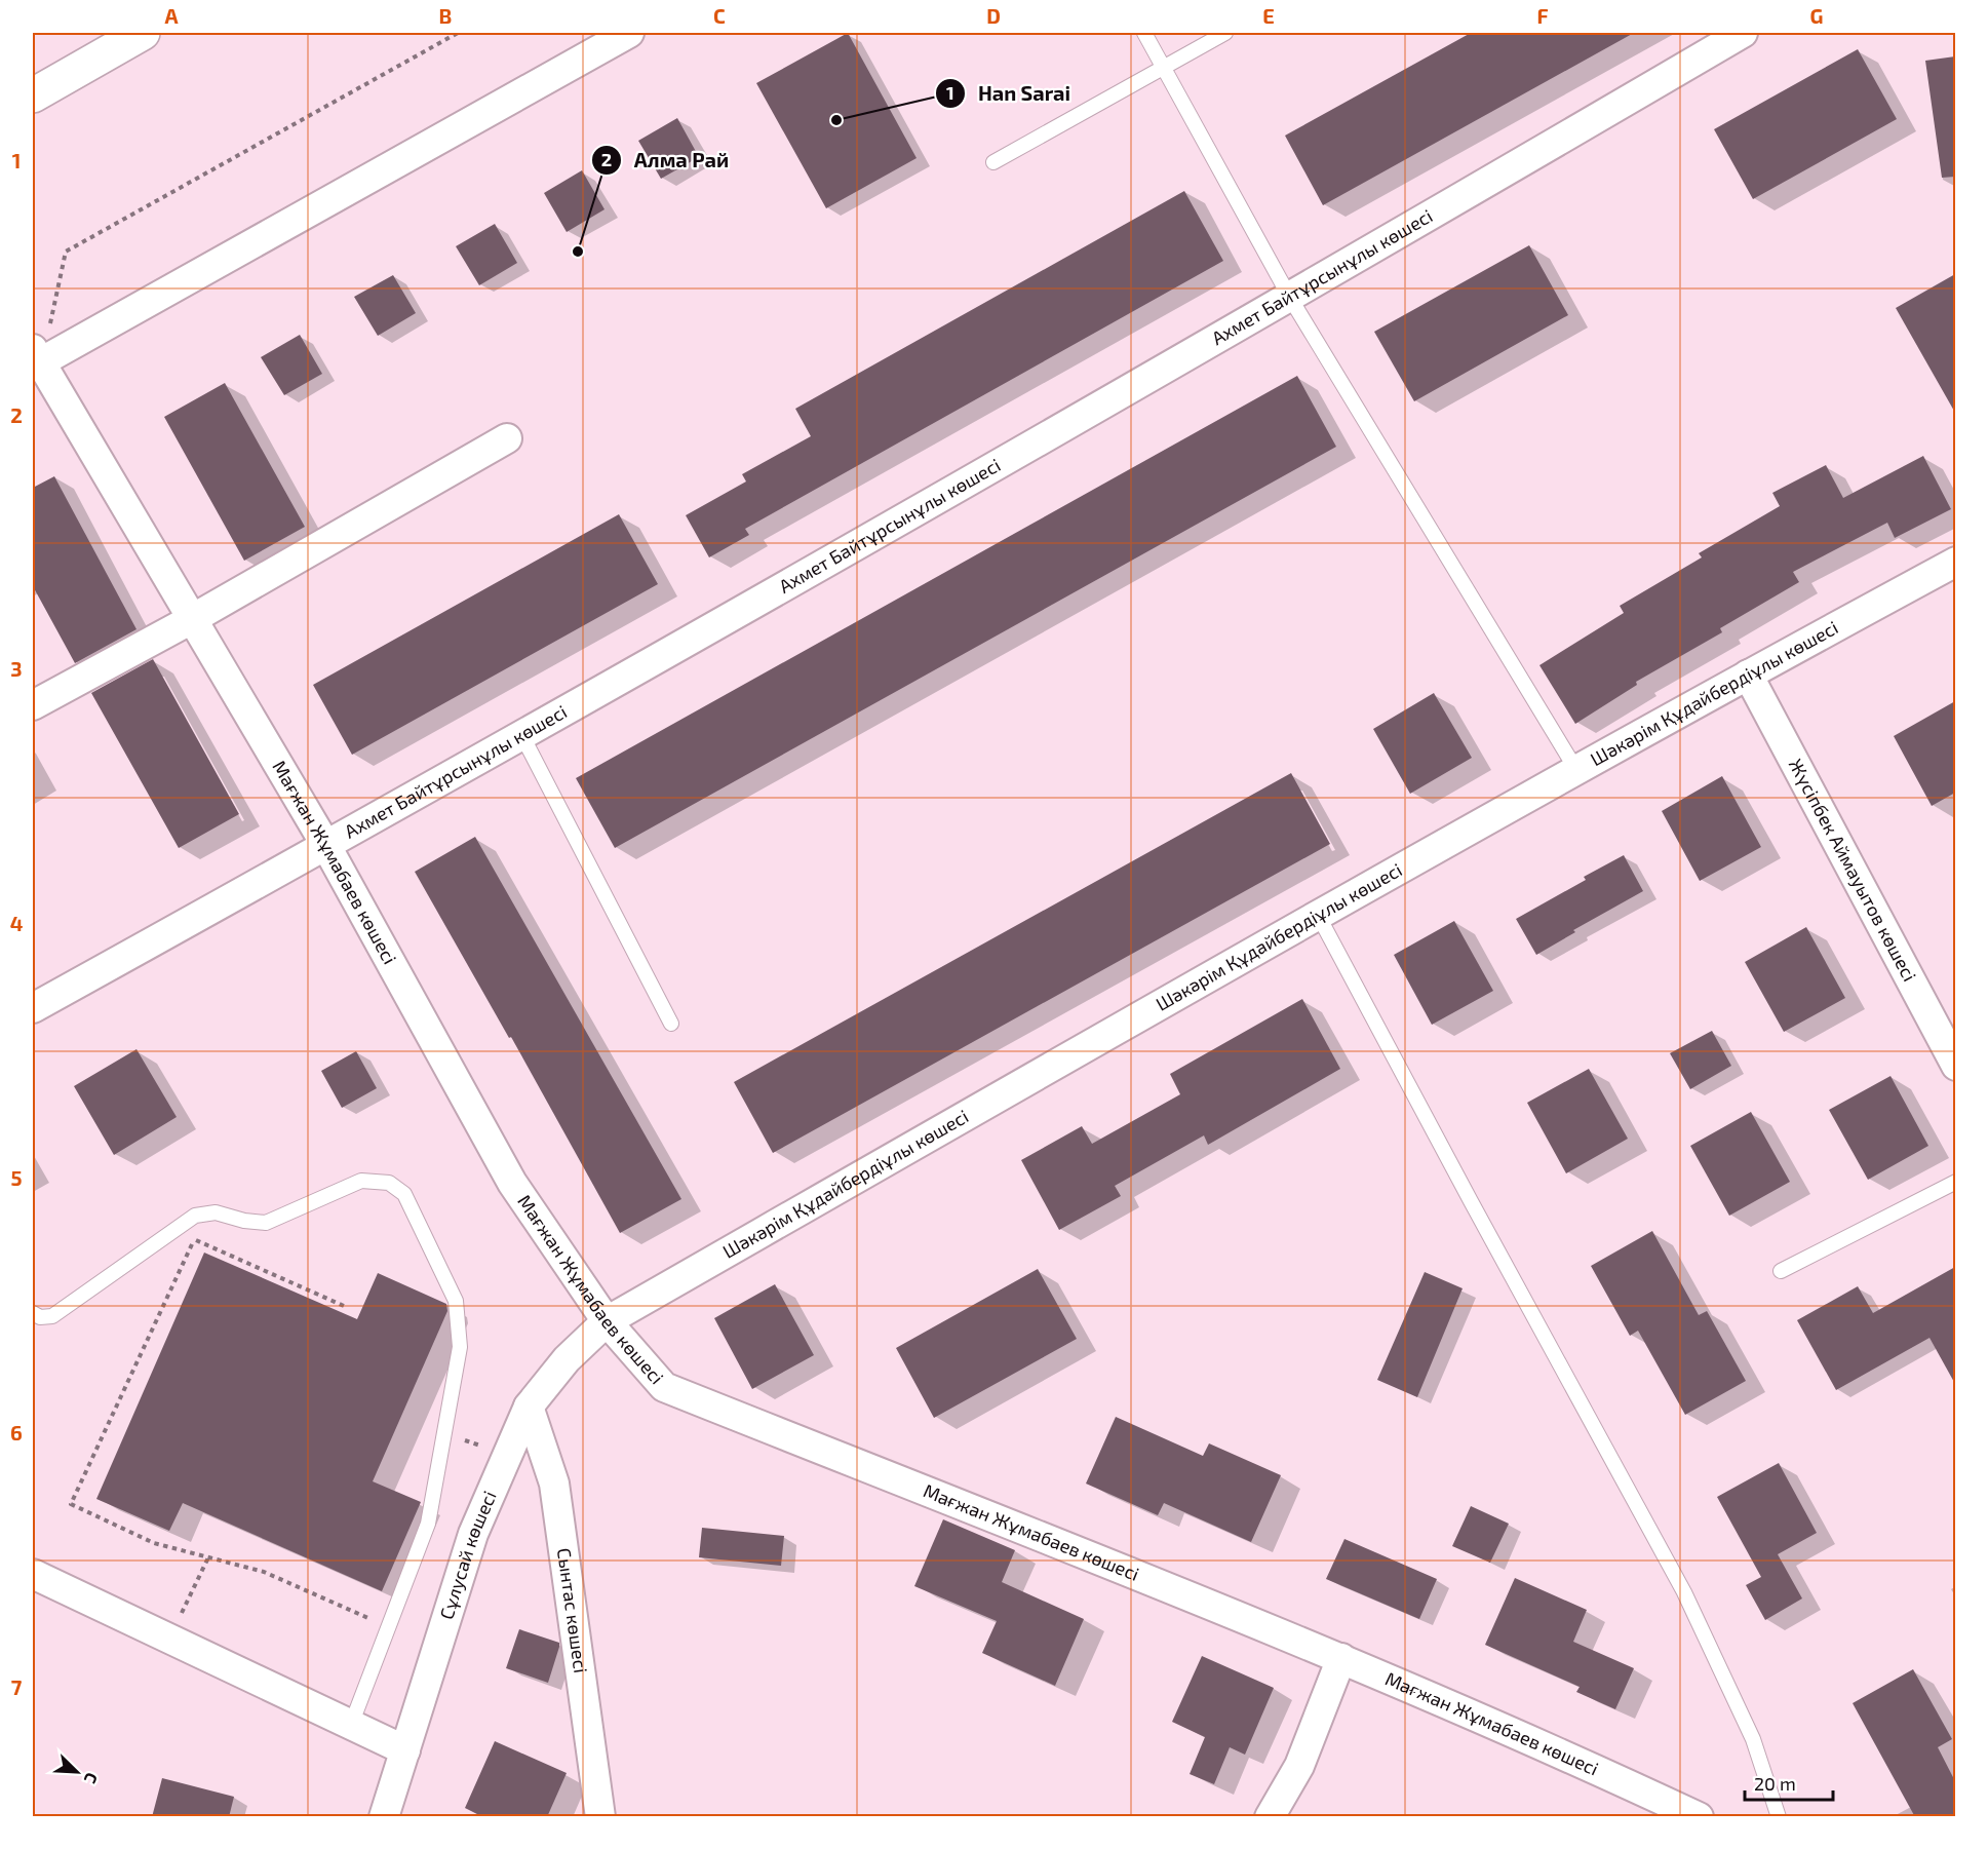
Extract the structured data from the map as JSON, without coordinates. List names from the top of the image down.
{
  "streets": {
    "street": [
      "Ахмет Байтұрсынұлы көшесі",
      "Шәкәрім Құдайбердіұлы көшесі",
      "Мағжан Жұмабаев көшесі",
      "Жүсіпбек Аймауытов көшесі",
      "Сұлусай көшесі",
      "Сынтас көшесі"
    ]
  },
  "crossings": [
    ["Ахмет Байтұрсынұлы көшесі", "Мағжан Жұмабаев көшесі"],
    ["Шәкәрім Құдайбердіұлы көшесі", "Мағжан Жұмабаев көшесі"],
    ["Шәкәрім Құдайбердіұлы көшесі", "Жүсіпбек Аймауытов көшесі"],
    ["Шәкәрім Құдайбердіұлы көшесі", "Сұлусай көшесі"],
    ["Мағжан Жұмабаев көшесі", "Сұлусай көшесі"],
    ["Сұлусай көшесі", "Сынтас көшесі"]
  ],
  "places": ["Han Sarai", "Алма Рай"],
  "scale_bar": "20 m",
  "north": "bottom right",
  "grid": {
    "columns": [
      "A",
      "B",
      "C",
      "D",
      "E",
      "F",
      "G"
    ],
    "rows": [
      "1",
      "2",
      "3",
      "4",
      "5",
      "6",
      "7"
    ]
  }
}
